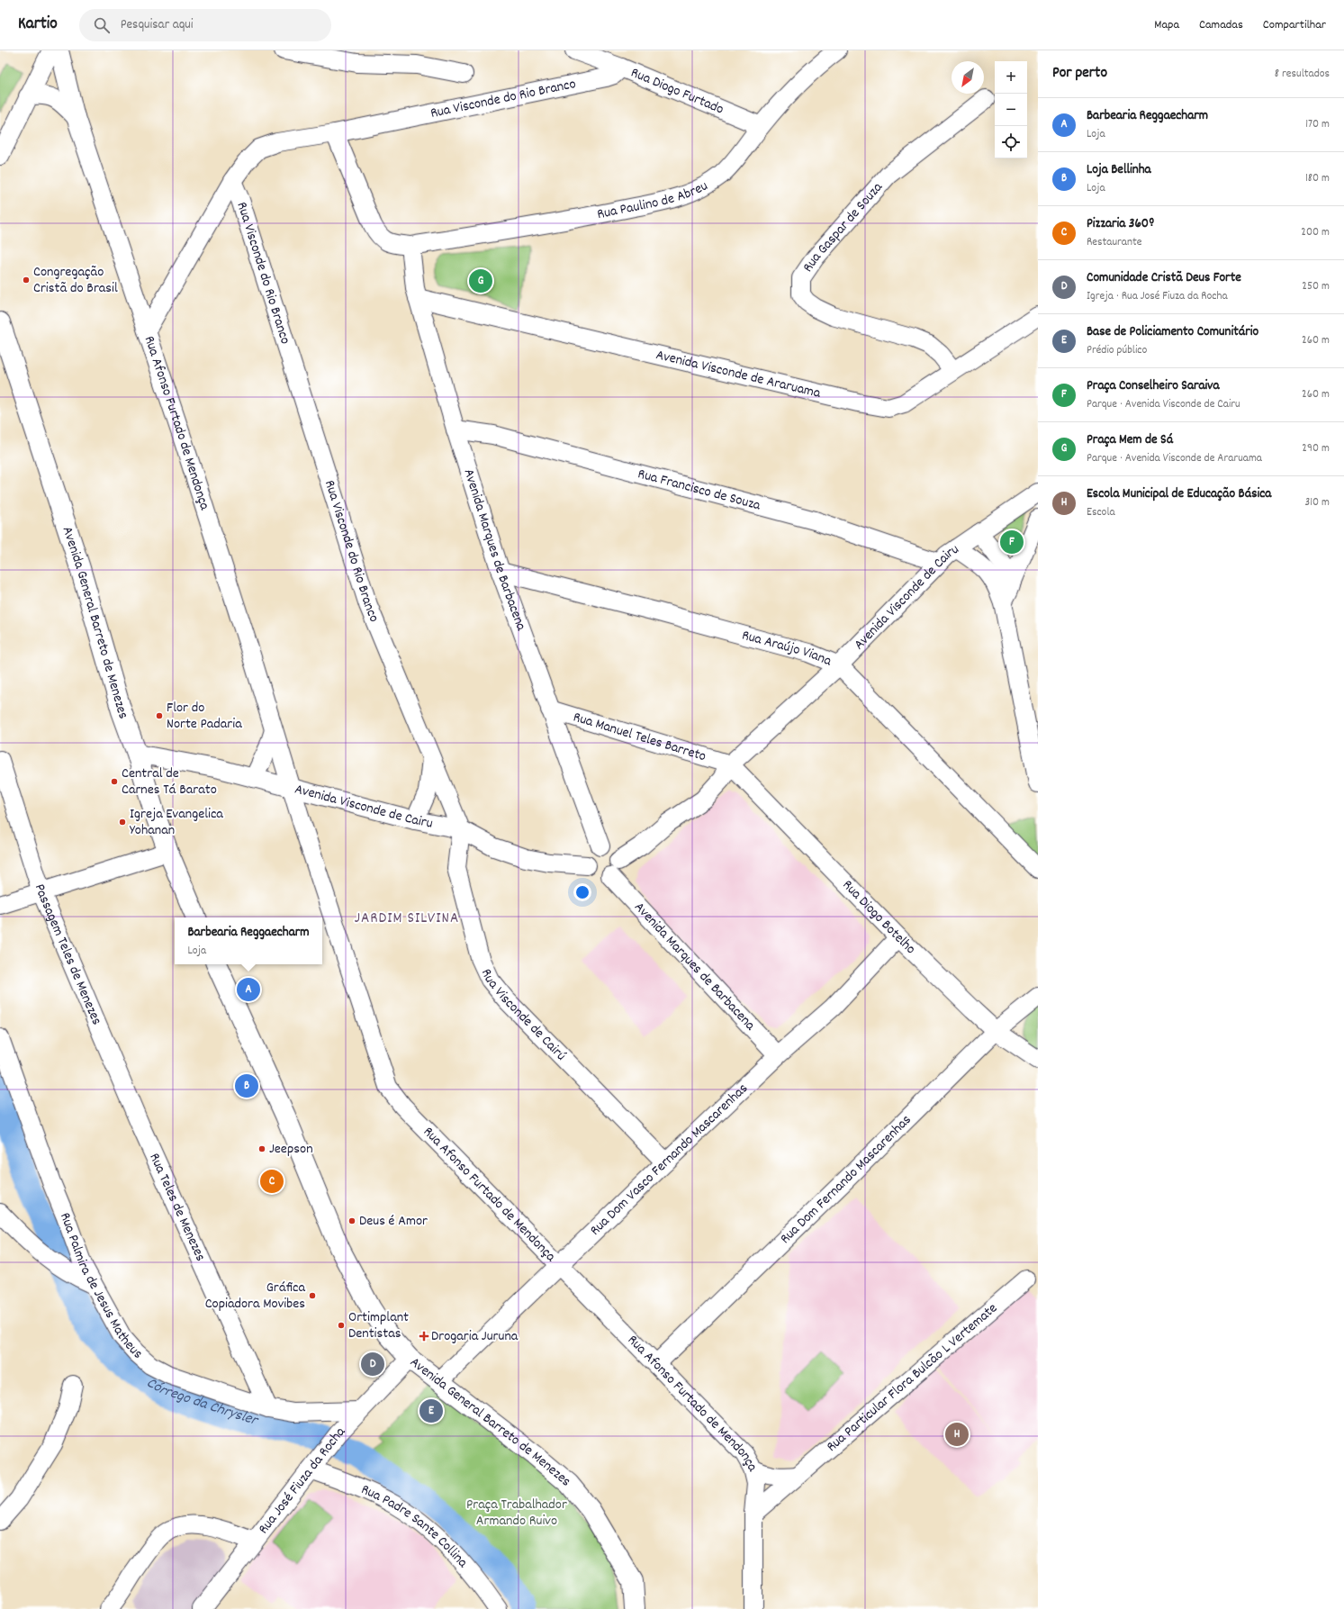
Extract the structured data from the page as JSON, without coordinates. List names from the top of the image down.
{
  "streets": {
    "main road": ["Avenida General Barreto de Menezes"],
    "street": [
      "Rua Diogo Furtado",
      "Rua Visconde do Rio Branco",
      "Rua Paulino de Abreu",
      "Rua Gaspar de Souza",
      "Avenida Visconde de Araruama",
      "Rua Afonso Furtado de Mendonça",
      "Rua Francisco de Souza",
      "Avenida Marques de Barbacena",
      "Avenida Visconde de Cairu",
      "Rua Araújo Viana",
      "Rua Manuel Teles Barreto",
      "Rua Diogo Botelho",
      "Passagem Teles de Menezes",
      "Rua Visconde de Cairú",
      "Rua Dom Vasco Fernando Mascarenhas",
      "Rua Dom Fernando Mascarenhas",
      "Rua Teles de Menezes",
      "Rua Palmira de Jesus Matheus",
      "Rua Particular Flora Bulcão L Vertemate",
      "Rua José Fiuza da Rocha",
      "Rua Padre Sante Collina"
    ]
  },
  "crossings": [
    ["Rua Diogo Furtado", "Rua Visconde do Rio Branco"],
    ["Rua Diogo Furtado", "Rua Paulino de Abreu"],
    ["Rua Visconde do Rio Branco", "Rua Paulino de Abreu"],
    ["Rua Visconde do Rio Branco", "Avenida Visconde de Cairu"],
    ["Rua Visconde do Rio Branco", "Rua Visconde de Cairú"],
    ["Rua Paulino de Abreu", "Avenida Marques de Barbacena"],
    ["Rua Gaspar de Souza", "Avenida Visconde de Araruama"],
    ["Avenida Visconde de Araruama", "Avenida Marques de Barbacena"],
    ["Rua Afonso Furtado de Mendonça", "Avenida Visconde de Cairu"],
    ["Rua Afonso Furtado de Mendonça", "Rua Dom Vasco Fernando Mascarenhas"],
    ["Rua Afonso Furtado de Mendonça", "Rua Dom Fernando Mascarenhas"],
    ["Rua Afonso Furtado de Mendonça", "Rua Particular Flora Bulcão L Vertemate"],
    ["Rua Francisco de Souza", "Avenida Marques de Barbacena"],
    ["Rua Francisco de Souza", "Avenida Visconde de Cairu"],
    ["Avenida Marques de Barbacena", "Avenida Visconde de Cairu"],
    ["Avenida Marques de Barbacena", "Rua Araújo Viana"],
    ["Avenida Marques de Barbacena", "Rua Manuel Teles Barreto"],
    ["Avenida Marques de Barbacena", "Rua Dom Vasco Fernando Mascarenhas"],
    ["Avenida Visconde de Cairu", "Avenida General Barreto de Menezes"],
    ["Avenida Visconde de Cairu", "Rua Araújo Viana"],
    ["Avenida Visconde de Cairu", "Rua Manuel Teles Barreto"],
    ["Avenida Visconde de Cairu", "Rua Diogo Botelho"],
    ["Avenida Visconde de Cairu", "Rua Visconde de Cairú"],
    ["Avenida General Barreto de Menezes", "Rua Dom Vasco Fernando Mascarenhas"],
    ["Avenida General Barreto de Menezes", "Rua José Fiuza da Rocha"],
    ["Rua Manuel Teles Barreto", "Rua Diogo Botelho"],
    ["Rua Diogo Botelho", "Rua Dom Vasco Fernando Mascarenhas"],
    ["Rua Diogo Botelho", "Rua Dom Fernando Mascarenhas"],
    ["Passagem Teles de Menezes", "Rua Teles de Menezes"],
    ["Rua Visconde de Cairú", "Rua Dom Vasco Fernando Mascarenhas"],
    ["Rua Teles de Menezes", "Rua Palmira de Jesus Matheus"],
    ["Rua Palmira de Jesus Matheus", "Rua José Fiuza da Rocha"],
    ["Rua José Fiuza da Rocha", "Rua Padre Sante Collina"]
  ],
  "districts": ["JARDIM SILVINA"],
  "water": ["Córrego da Chrysler"],
  "parks": ["Praça Trabalhador Armando Ruivo"],
  "places": {
    "other": [
      "Congregação Cristã do Brasil",
      "Flor do Norte Padaria",
      "Central de Carnes Tá Barato",
      "Igreja Evangelica Yohanan",
      "Jeepson",
      "Deus é Amor",
      "Gráfica Copiadora Movibes",
      "Ortimplant Dentistas"
    ],
    "health": ["Drogaria Juruna"]
  },
  "north": "bottom left",
  "page": {
    "header": "Kartio",
    "search": "Pesquisar aqui",
    "nav": ["Mapa", "Camadas", "Compartilhar"],
    "heading": ["Por perto", "8 resultados"],
    "map_buttons": ["+", "−"],
    "list": [
      {
        "mark": "A",
        "name": "Barbearia Reggaecharm",
        "note": "Loja",
        "value": "170 m"
      },
      {
        "mark": "B",
        "name": "Loja Bellinha",
        "note": "Loja",
        "value": "180 m"
      },
      {
        "mark": "C",
        "name": "Pizzaria 360º",
        "note": "Restaurante",
        "value": "200 m"
      },
      {
        "mark": "D",
        "name": "Comunidade Cristã Deus Forte",
        "note": "Igreja · Rua José Fiuza da Rocha",
        "value": "250 m"
      },
      {
        "mark": "E",
        "name": "Base de Policiamento Comunitário",
        "note": "Prédio público",
        "value": "260 m"
      },
      {
        "mark": "F",
        "name": "Praça Conselheiro Saraiva",
        "note": "Parque · Avenida Visconde de Cairu",
        "value": "260 m"
      },
      {
        "mark": "G",
        "name": "Praça Mem de Sá",
        "note": "Parque · Avenida Visconde de Araruama",
        "value": "290 m"
      },
      {
        "mark": "H",
        "name": "Escola Municipal de Educação Básica",
        "note": "Escola",
        "value": "310 m"
      }
    ],
    "pins": [
      "G",
      "F",
      "A",
      "B",
      "C",
      "D",
      "E",
      "H"
    ],
    "popup": ["Barbearia Reggaecharm", "Loja"]
  }
}
